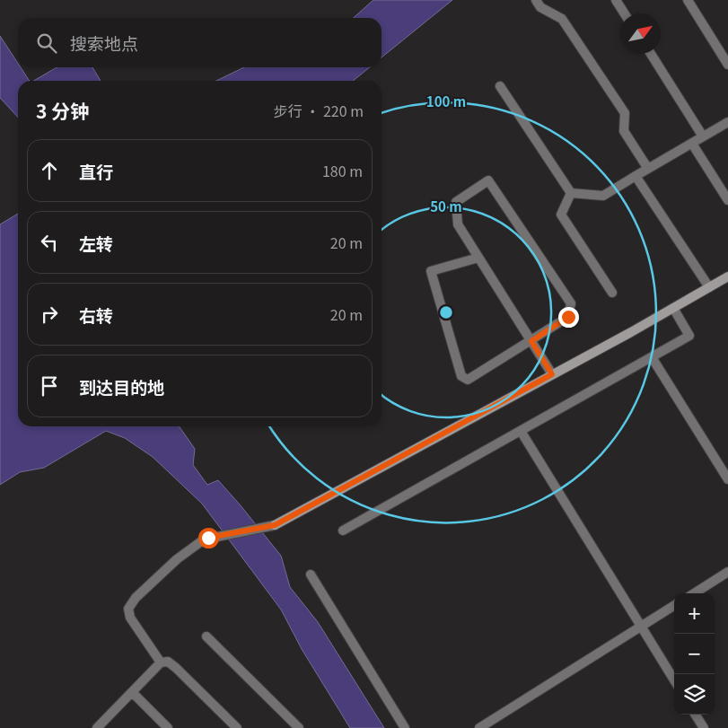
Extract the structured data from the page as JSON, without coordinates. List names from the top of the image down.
{
  "north": "top right",
  "page": {
    "search": "搜索地点",
    "heading": ["3 分钟", "步行 · 220 m"],
    "list": [
      ["直行", "180 m"],
      ["左转", "20 m"],
      ["右转", "20 m"],
      "到达目的地"
    ],
    "map_buttons": ["+", "−"]
  },
  "rings": ["100 m", "50 m"]
}
